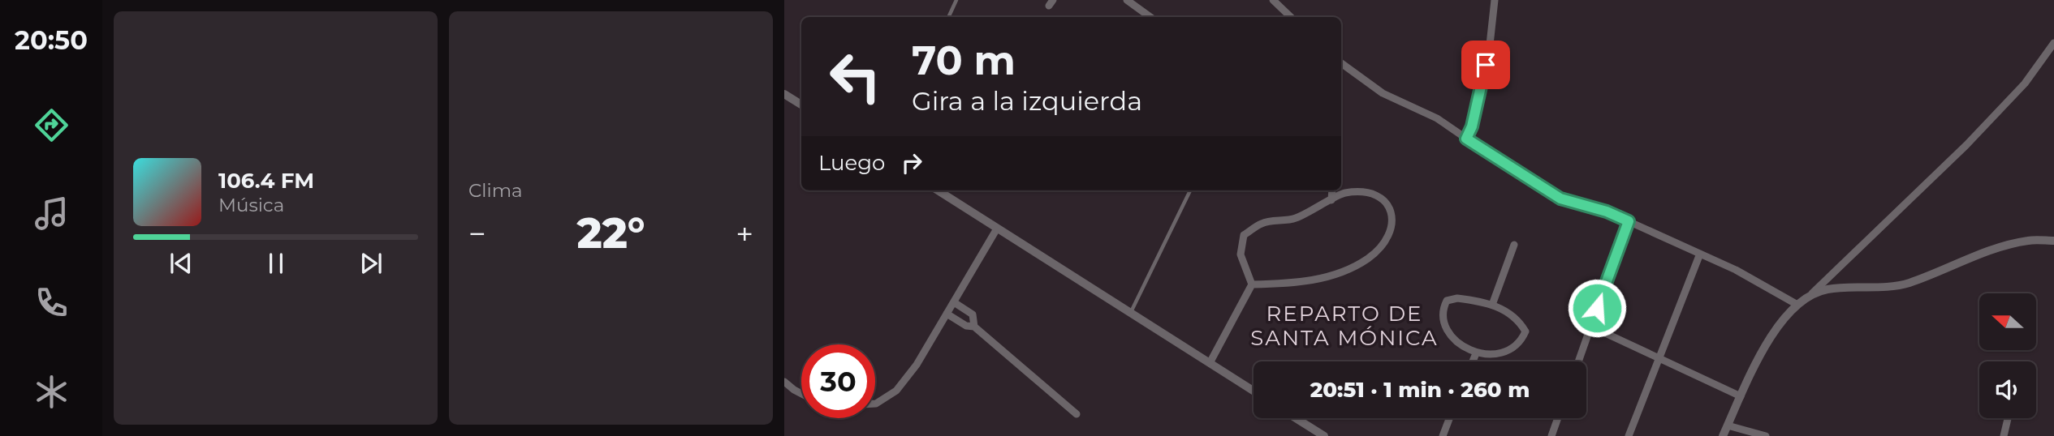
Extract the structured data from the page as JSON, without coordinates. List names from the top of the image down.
{
  "districts": ["REPARTO DE SANTA MÓNICA"],
  "north": "left",
  "page": {
    "tabs": "20:50",
    "tile": "Clima",
    "turn": ["70 m", "Gira a la izquierda"],
    "then": "Luego",
    "song": ["106.4 FM", "Música"],
    "heat": ["−", "22°", "+"],
    "limit": "30",
    "trip": "20:51 · 1 min · 260 m"
  }
}
